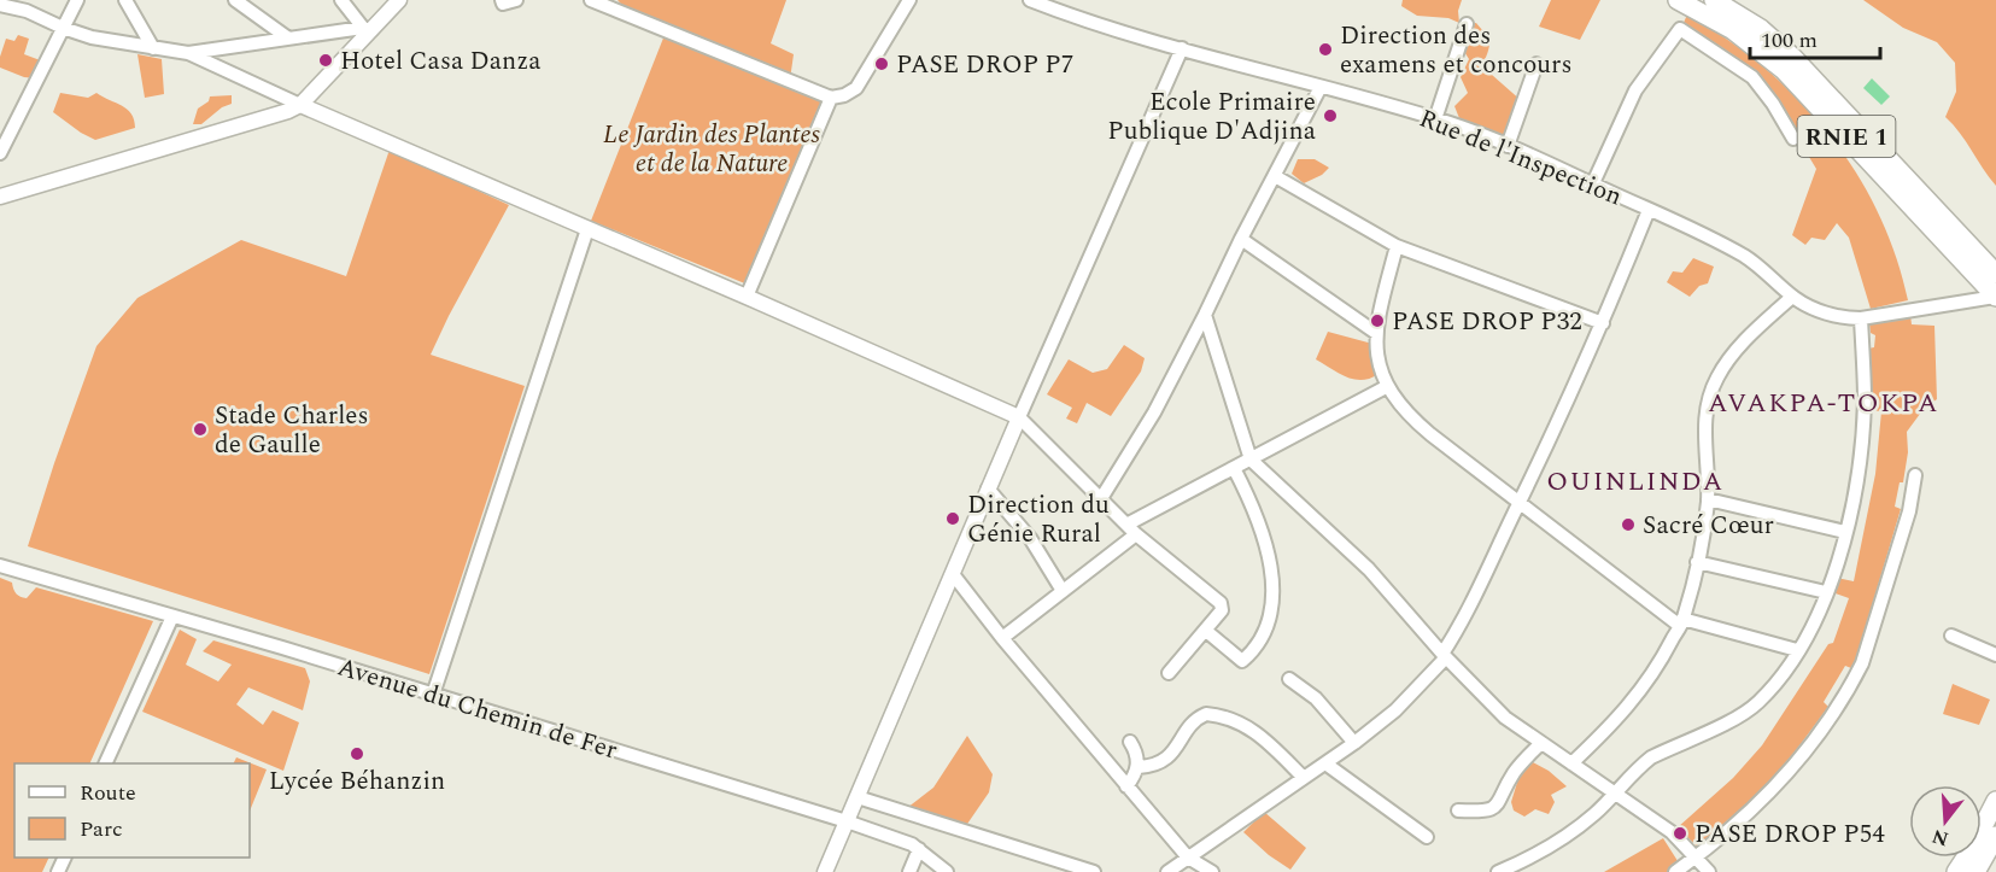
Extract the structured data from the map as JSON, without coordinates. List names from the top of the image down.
{
  "streets": {
    "highway": ["RNIE 1"],
    "street": ["Rue de l'Inspection", "Avenue du Chemin de Fer"]
  },
  "crossings": [
    ["RNIE 1", "Rue de l'Inspection"]
  ],
  "districts": ["AVAKPA-TOKPA", "OUINLINDA"],
  "parks": ["Le Jardin des Plantes et de la Nature"],
  "places": [
    "Direction des examens et concours",
    "Hotel Casa Danza",
    "PASE DROP P7",
    "Ecole Primaire Publique D'Adjina",
    "PASE DROP P32",
    "Stade Charles de Gaulle",
    "Direction du Génie Rural",
    "Sacré Cœur",
    "Lycée Béhanzin",
    "PASE DROP P54"
  ],
  "legend": ["Route", "Parc"],
  "scale_bar": "100 m",
  "north": "bottom"
}
